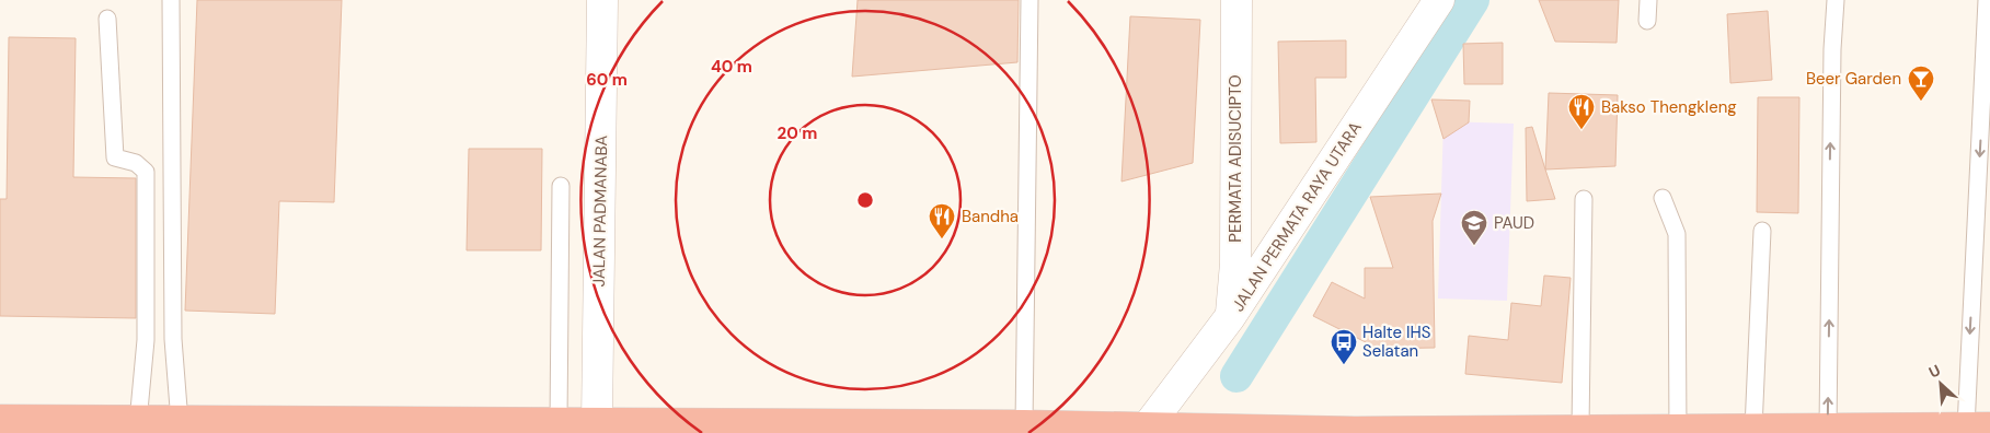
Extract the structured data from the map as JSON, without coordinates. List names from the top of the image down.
{
  "streets": {
    "street": ["PERMATA ADISUCIPTO", "JALAN PADMANABA", "JALAN PERMATA RAYA UTARA"]
  },
  "crossings": [
    ["PERMATA ADISUCIPTO", "JALAN PERMATA RAYA UTARA"]
  ],
  "places": {
    "bar": ["Beer Garden"],
    "restaurant": ["Bakso Thengkleng", "Bandha"],
    "school or university": ["PAUD"],
    "bus stop": ["Halte IHS Selatan"]
  },
  "north": "top left",
  "rings": ["40 m", "60 m", "20 m"]
}
